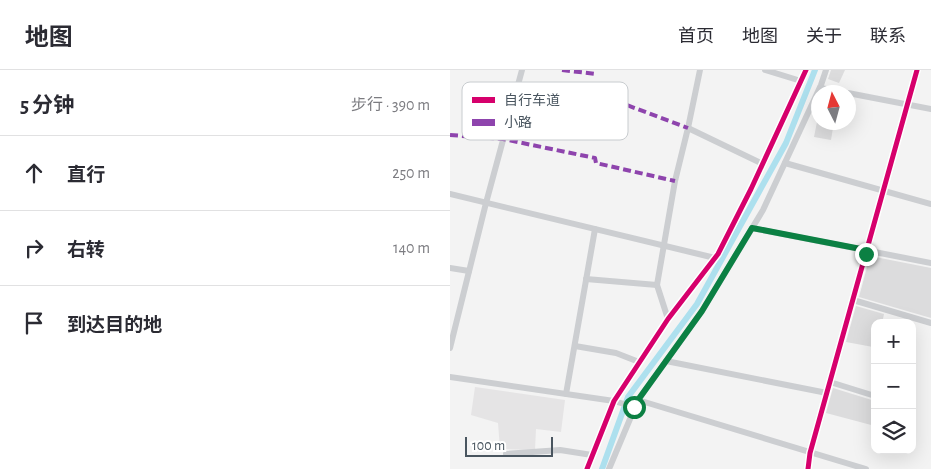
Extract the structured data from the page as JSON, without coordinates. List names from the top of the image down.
{
  "legend": ["自行车道", "小路"],
  "scale_bar": "100 m",
  "north": "top",
  "page": {
    "header": "地图",
    "nav": [
      "首页",
      "地图",
      "关于",
      "联系"
    ],
    "heading": ["5 分钟", "步行 · 390 m"],
    "list": [
      ["直行", "250 m"],
      ["右转", "140 m"],
      "到达目的地"
    ],
    "map_buttons": ["+", "−"],
    "scale": "100 m"
  }
}
